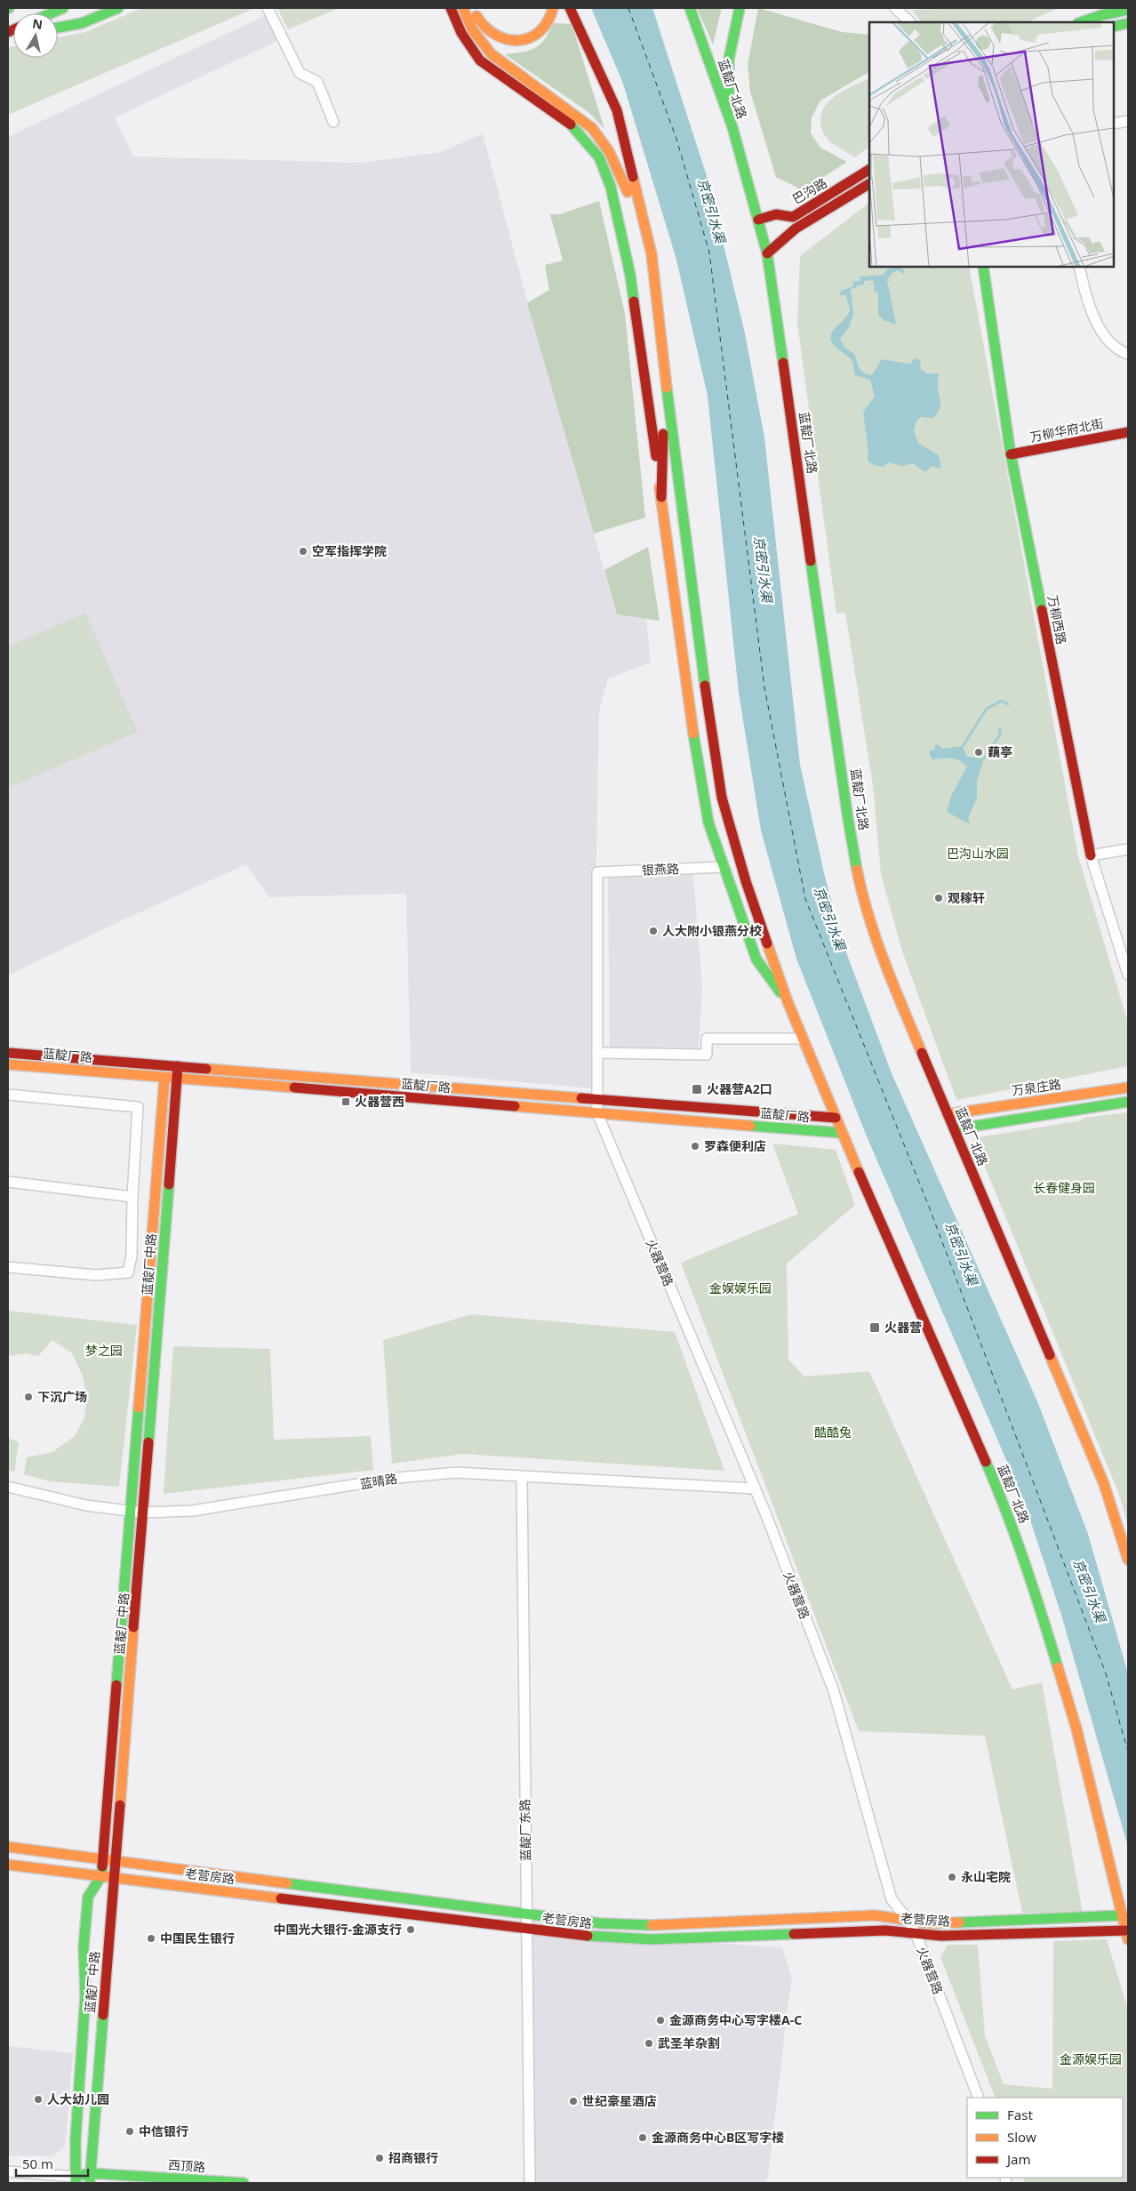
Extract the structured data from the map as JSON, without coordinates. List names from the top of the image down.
{
  "streets": {
    "main road": [
      "蓝靛厂北路",
      "巴沟路",
      "万柳华府北街",
      "万柳西路",
      "蓝靛厂路",
      "万泉庄路",
      "蓝靛厂中路",
      "老营房路",
      "西顶路"
    ],
    "street": [
      "银燕路",
      "火器营路",
      "蓝晴路",
      "蓝靛厂东路"
    ]
  },
  "crossings": [
    ["蓝靛厂北路", "巴沟路"],
    ["蓝靛厂北路", "银燕路"],
    ["蓝靛厂北路", "蓝靛厂路"],
    ["蓝靛厂北路", "万泉庄路"],
    ["蓝靛厂北路", "老营房路"],
    ["万柳华府北街", "万柳西路"],
    ["银燕路", "火器营路"],
    ["蓝靛厂路", "火器营路"],
    ["蓝靛厂路", "蓝靛厂中路"],
    ["火器营路", "蓝晴路"],
    ["火器营路", "老营房路"],
    ["蓝靛厂中路", "蓝晴路"],
    ["蓝靛厂中路", "老营房路"],
    ["蓝靛厂中路", "西顶路"],
    ["蓝晴路", "蓝靛厂东路"],
    ["蓝靛厂东路", "老营房路"]
  ],
  "water": ["京密引水渠"],
  "parks": [
    "巴沟山水园",
    "长春健身园",
    "金娱娱乐园",
    "梦之园",
    "酷酷兔",
    "金源娱乐园"
  ],
  "places": {
    "other": [
      "空军指挥学院",
      "藕亭",
      "观稼轩",
      "人大附小银燕分校",
      "罗森便利店",
      "下沉广场",
      "永山宅院",
      "中国光大银行-金源支行",
      "中国民生银行",
      "金源商务中心写字楼A-C",
      "武圣羊杂割",
      "人大幼儿园",
      "世纪豪星酒店",
      "中信银行",
      "金源商务中心B区写字楼",
      "招商银行"
    ],
    "transit": ["火器营A2口", "火器营西", "火器营"]
  },
  "legend": ["Fast", "Slow", "Jam"],
  "scale_bar": "50 m",
  "north": "top"
}
